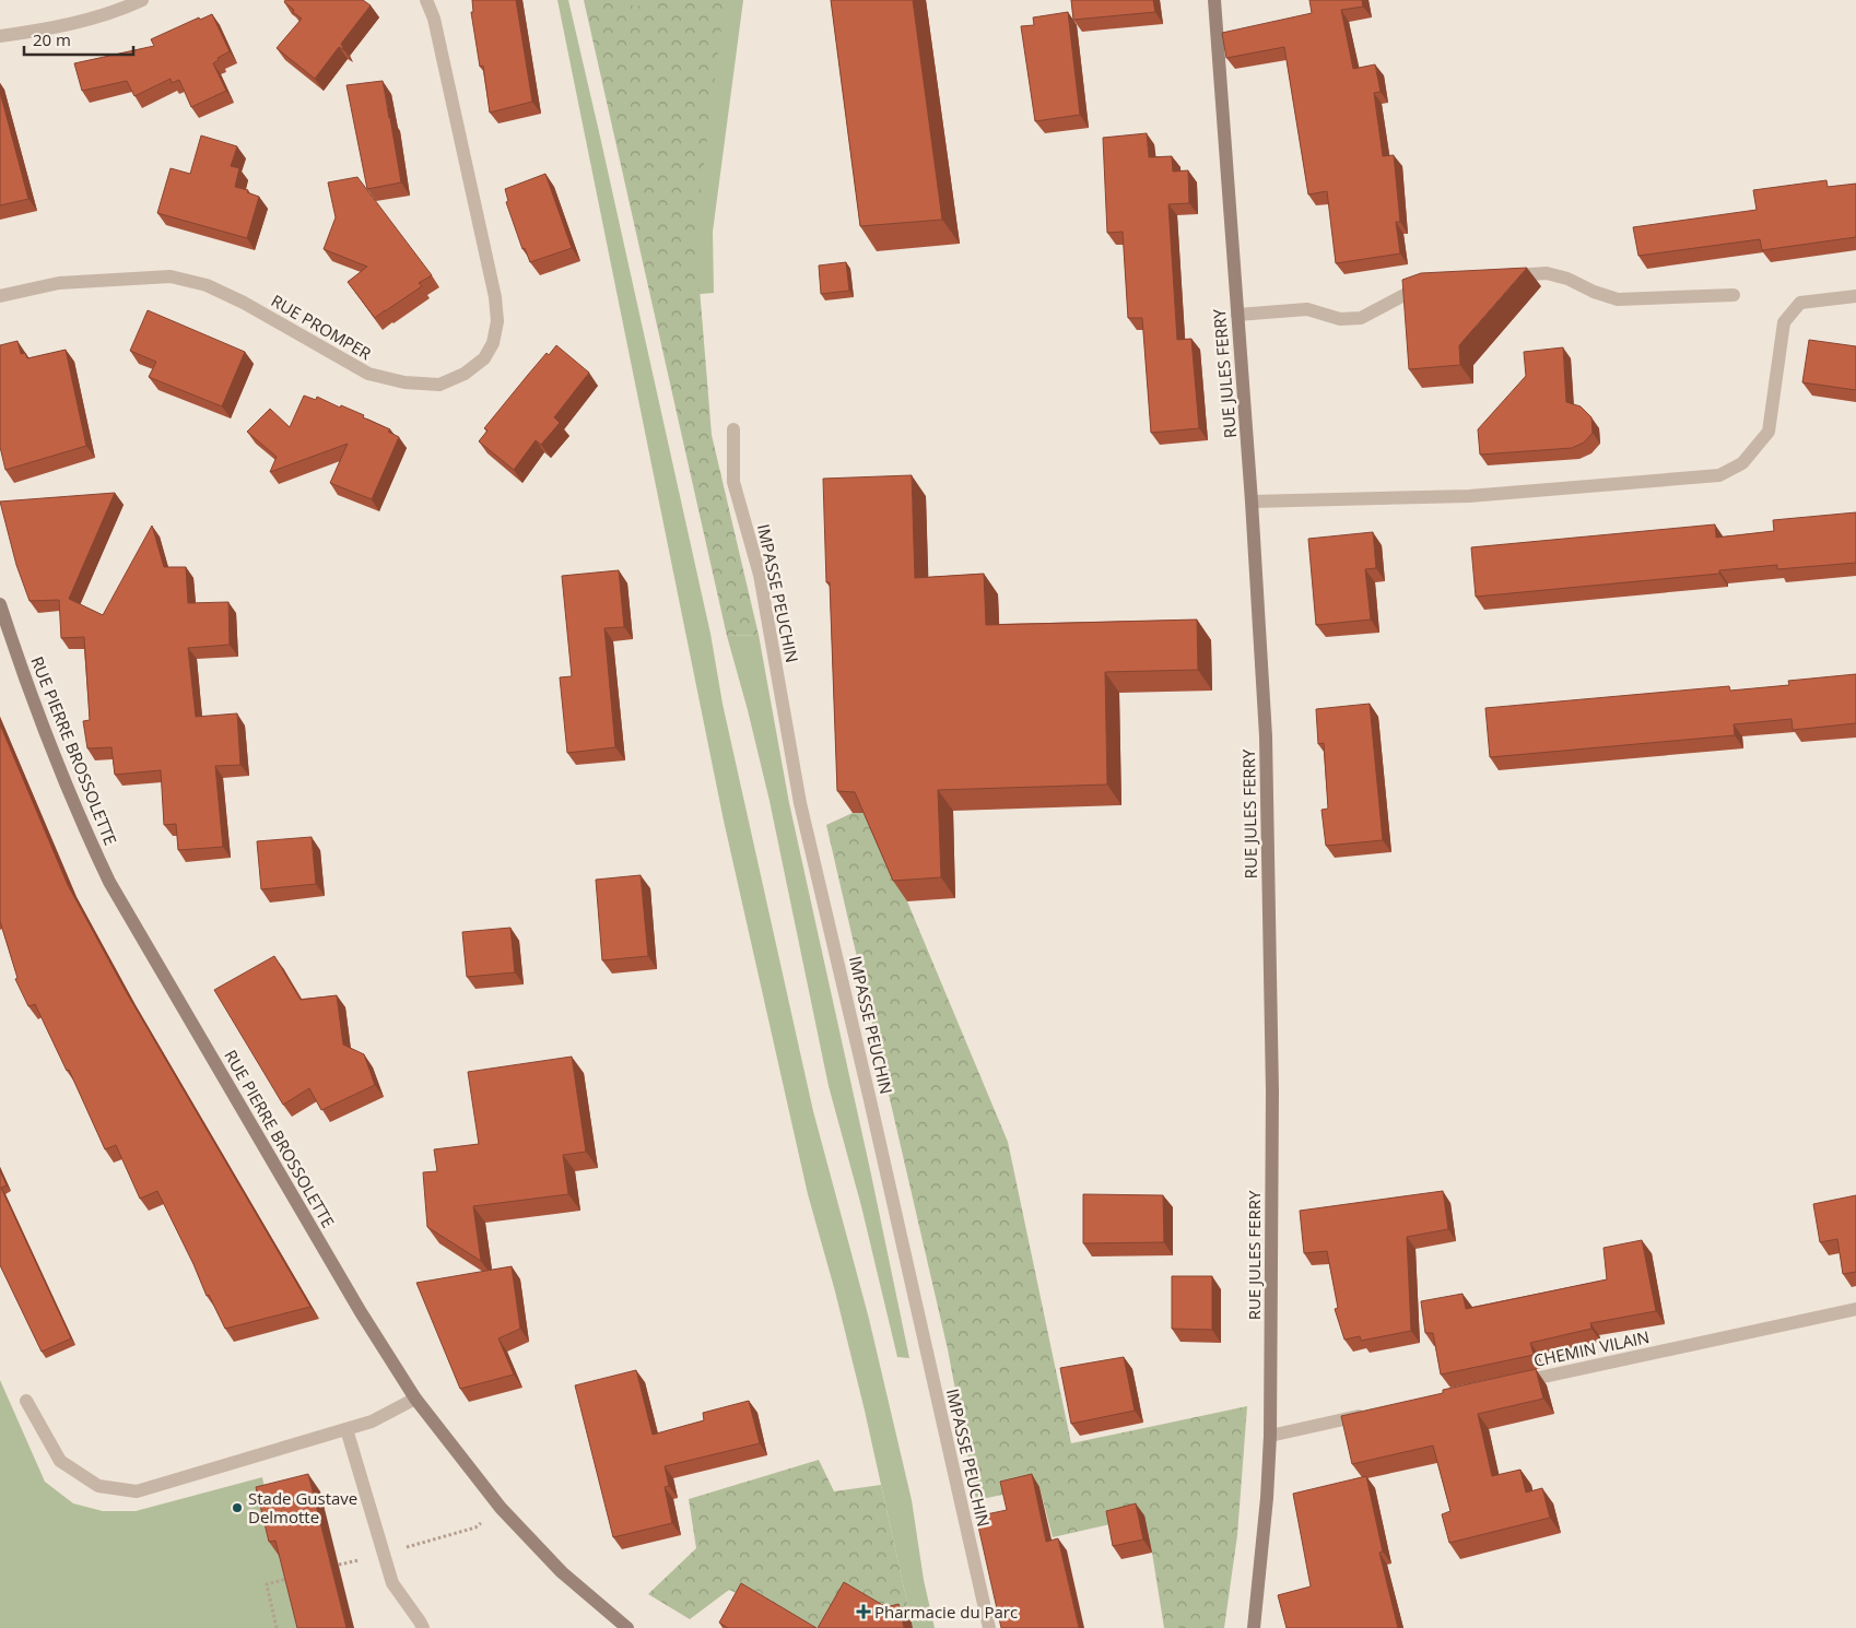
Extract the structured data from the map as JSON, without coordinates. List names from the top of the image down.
{
  "streets": {
    "street": [
      "RUE PROMPER",
      "RUE JULES FERRY",
      "IMPASSE PEUCHIN",
      "RUE PIERRE BROSSOLETTE",
      "CHEMIN VILAIN"
    ]
  },
  "places": {
    "other": ["Stade Gustave Delmotte"],
    "health": ["Pharmacie du Parc"]
  },
  "scale_bar": "20 m"
}
